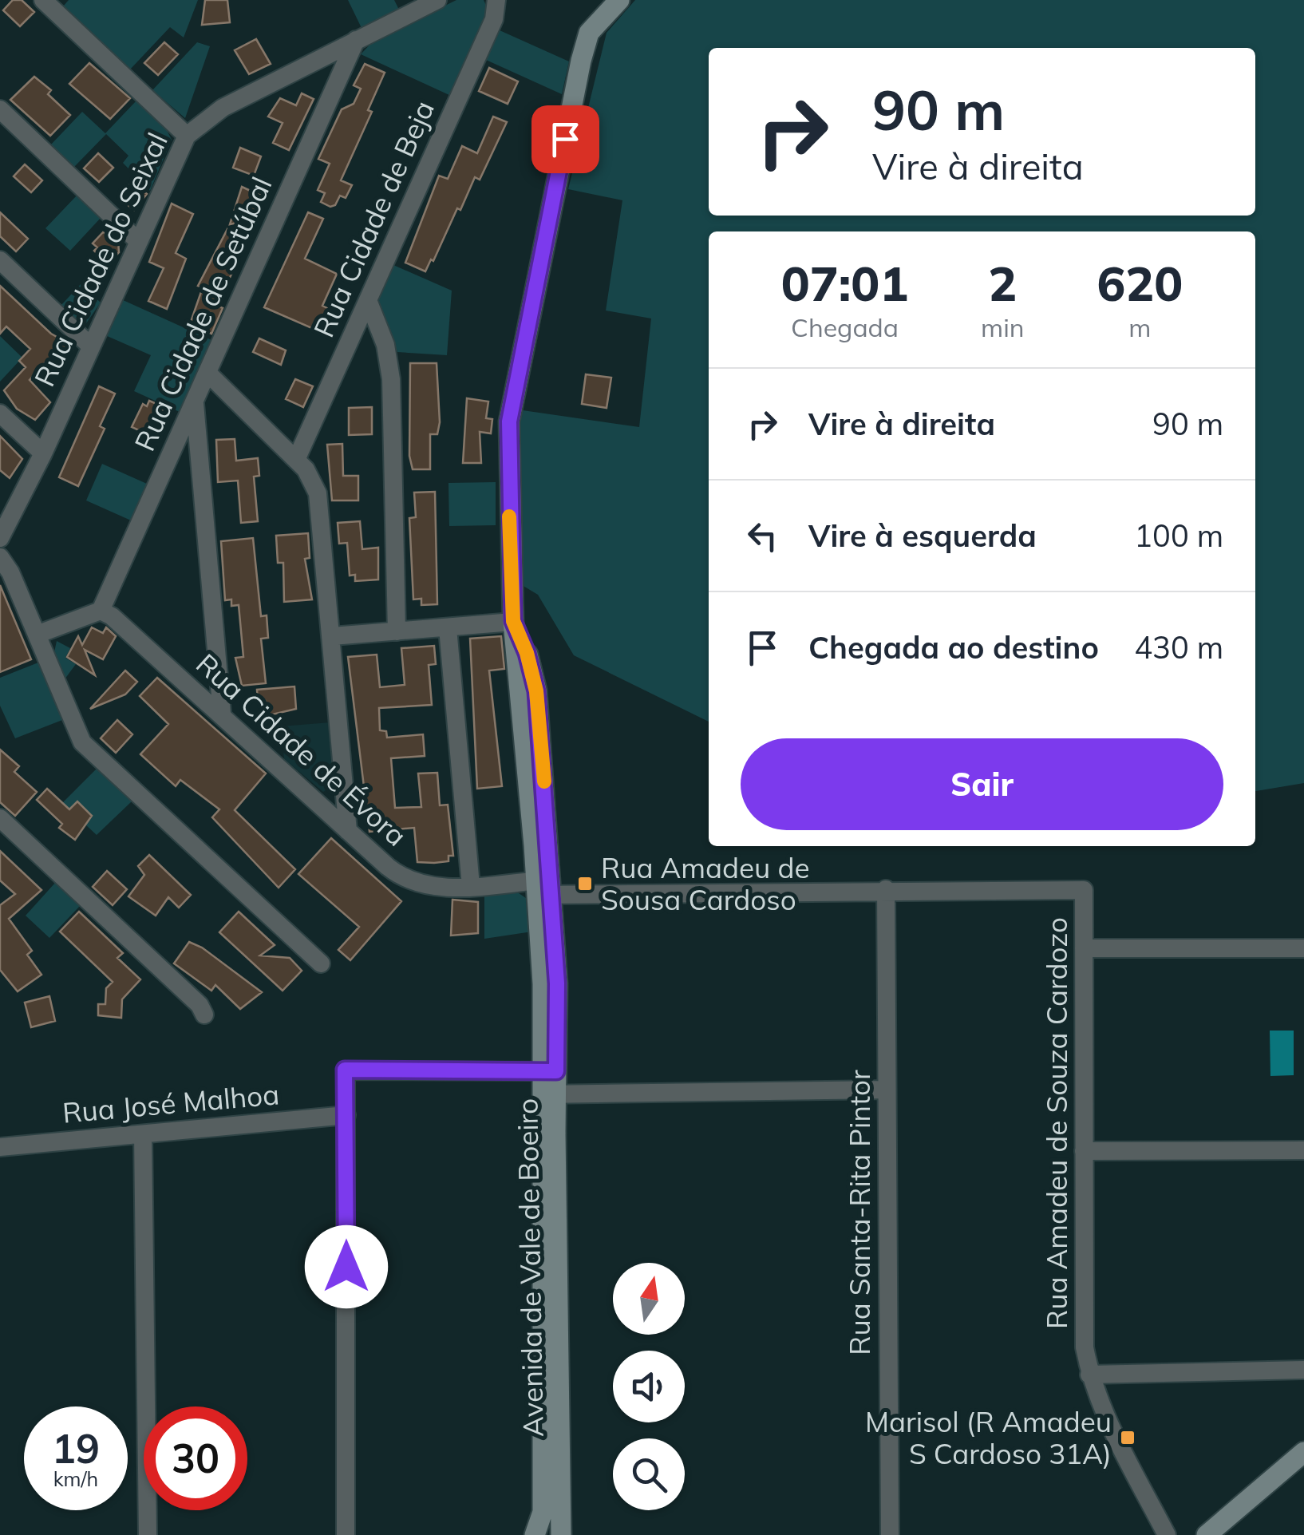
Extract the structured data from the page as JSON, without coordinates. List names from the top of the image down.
{
  "streets": {
    "street": [
      "Rua Cidade de Beja",
      "Rua Cidade do Seixal",
      "Rua Cidade de Setúbal",
      "Rua Cidade de Évora",
      "Rua José Malhoa",
      "Rua Amadeu de Souza Cardozo",
      "Rua Santa-Rita Pintor",
      "Avenida de Vale de Boeiro"
    ]
  },
  "crossings": [
    ["Rua Cidade do Seixal", "Rua Cidade de Setúbal"],
    ["Rua Cidade de Setúbal", "Rua Cidade de Évora"],
    ["Rua Cidade de Évora", "Rua Amadeu de Souza Cardozo"],
    ["Rua Cidade de Évora", "Avenida de Vale de Boeiro"],
    ["Rua Amadeu de Souza Cardozo", "Rua Santa-Rita Pintor"],
    ["Rua Amadeu de Souza Cardozo", "Avenida de Vale de Boeiro"]
  ],
  "places": {
    "transit": ["Rua Amadeu de Sousa Cardoso", "Marisol (R Amadeu S Cardoso 31A)"]
  },
  "north": "top",
  "page": {
    "turn": ["90 m", "Vire à direita"],
    "eta": [
      "07:01",
      "Chegada",
      "2",
      "min",
      "620",
      "m"
    ],
    "list": [
      {
        "name": "Vire à direita",
        "value": "90 m"
      },
      {
        "name": "Vire à esquerda",
        "value": "100 m"
      },
      {
        "name": "Chegada ao destino",
        "value": "430 m"
      }
    ],
    "buttons": "Sair",
    "speed": "19 km/h",
    "limit": "30"
  }
}
